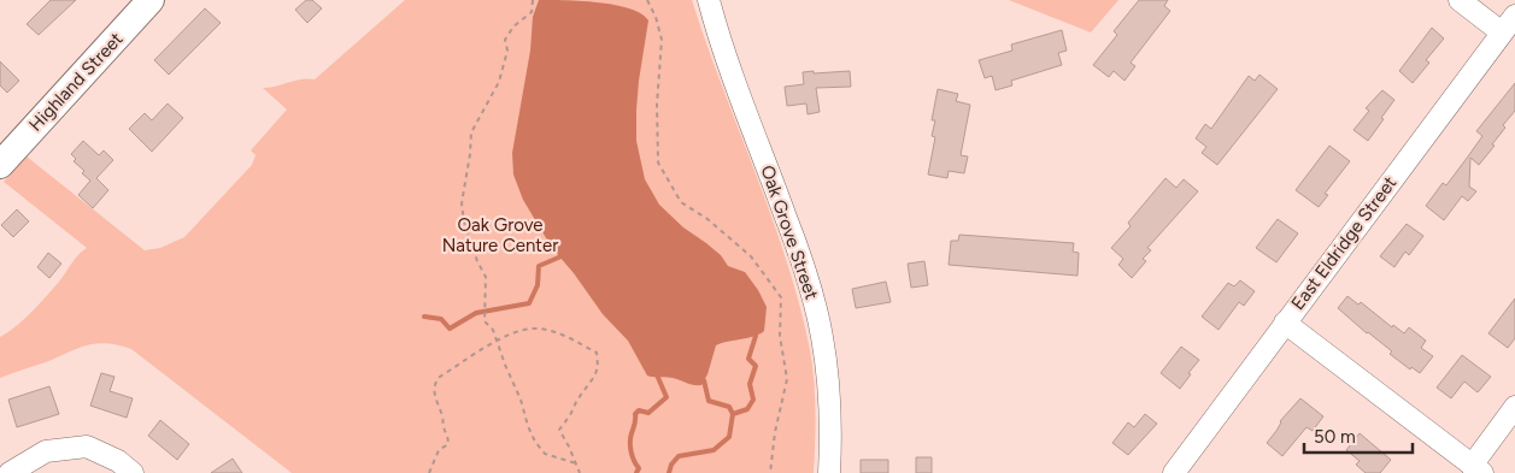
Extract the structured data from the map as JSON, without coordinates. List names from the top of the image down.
{
  "streets": {
    "main road": ["Highland Street"],
    "street": ["Oak Grove Street", "East Eldridge Street"]
  },
  "parks": ["Oak Grove Nature Center"],
  "scale_bar": "50 m"
}
